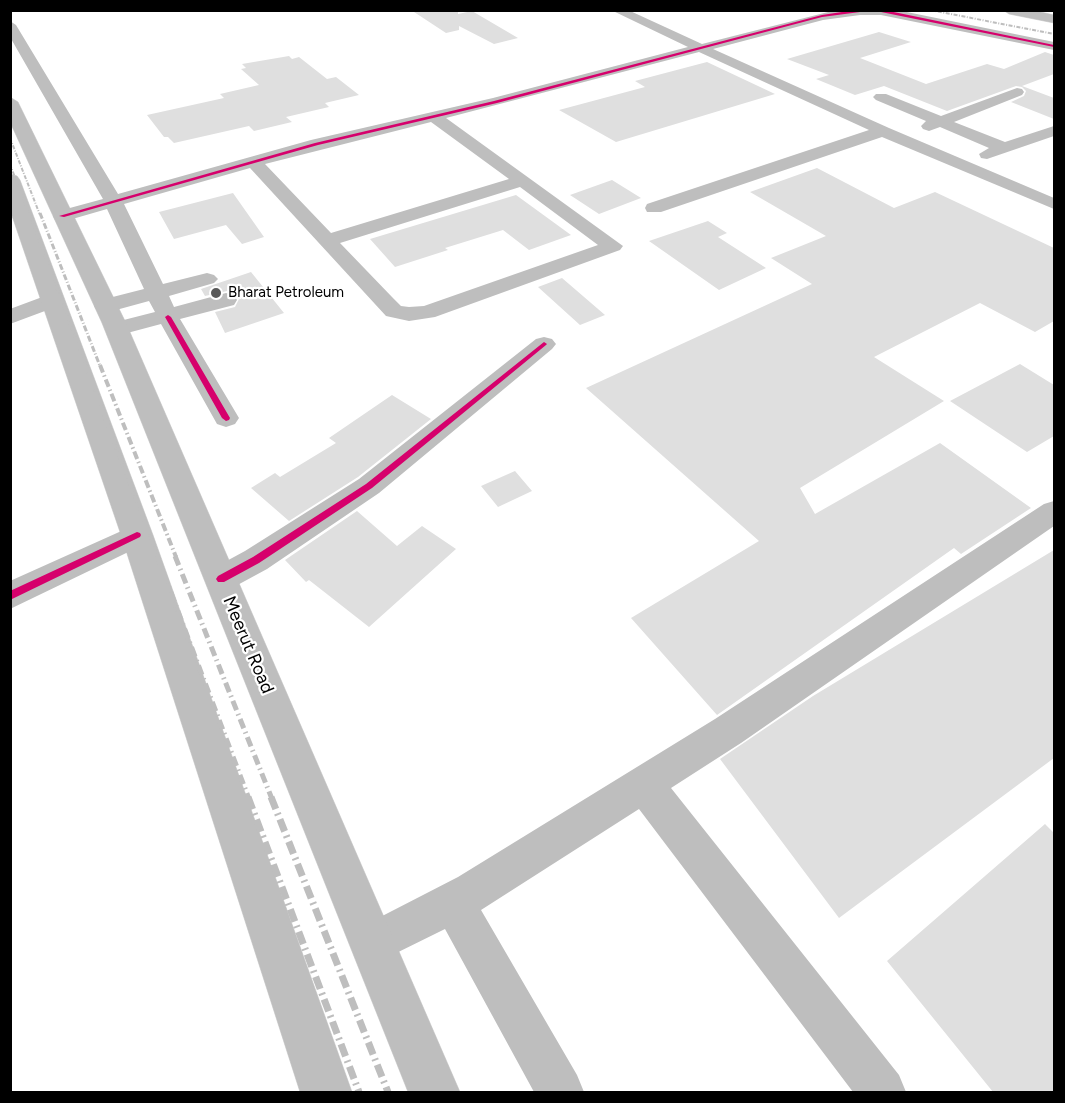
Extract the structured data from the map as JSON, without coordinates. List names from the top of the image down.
{
  "streets": {
    "main road": ["Meerut Road"]
  },
  "places": ["Bharat Petroleum"]
}
